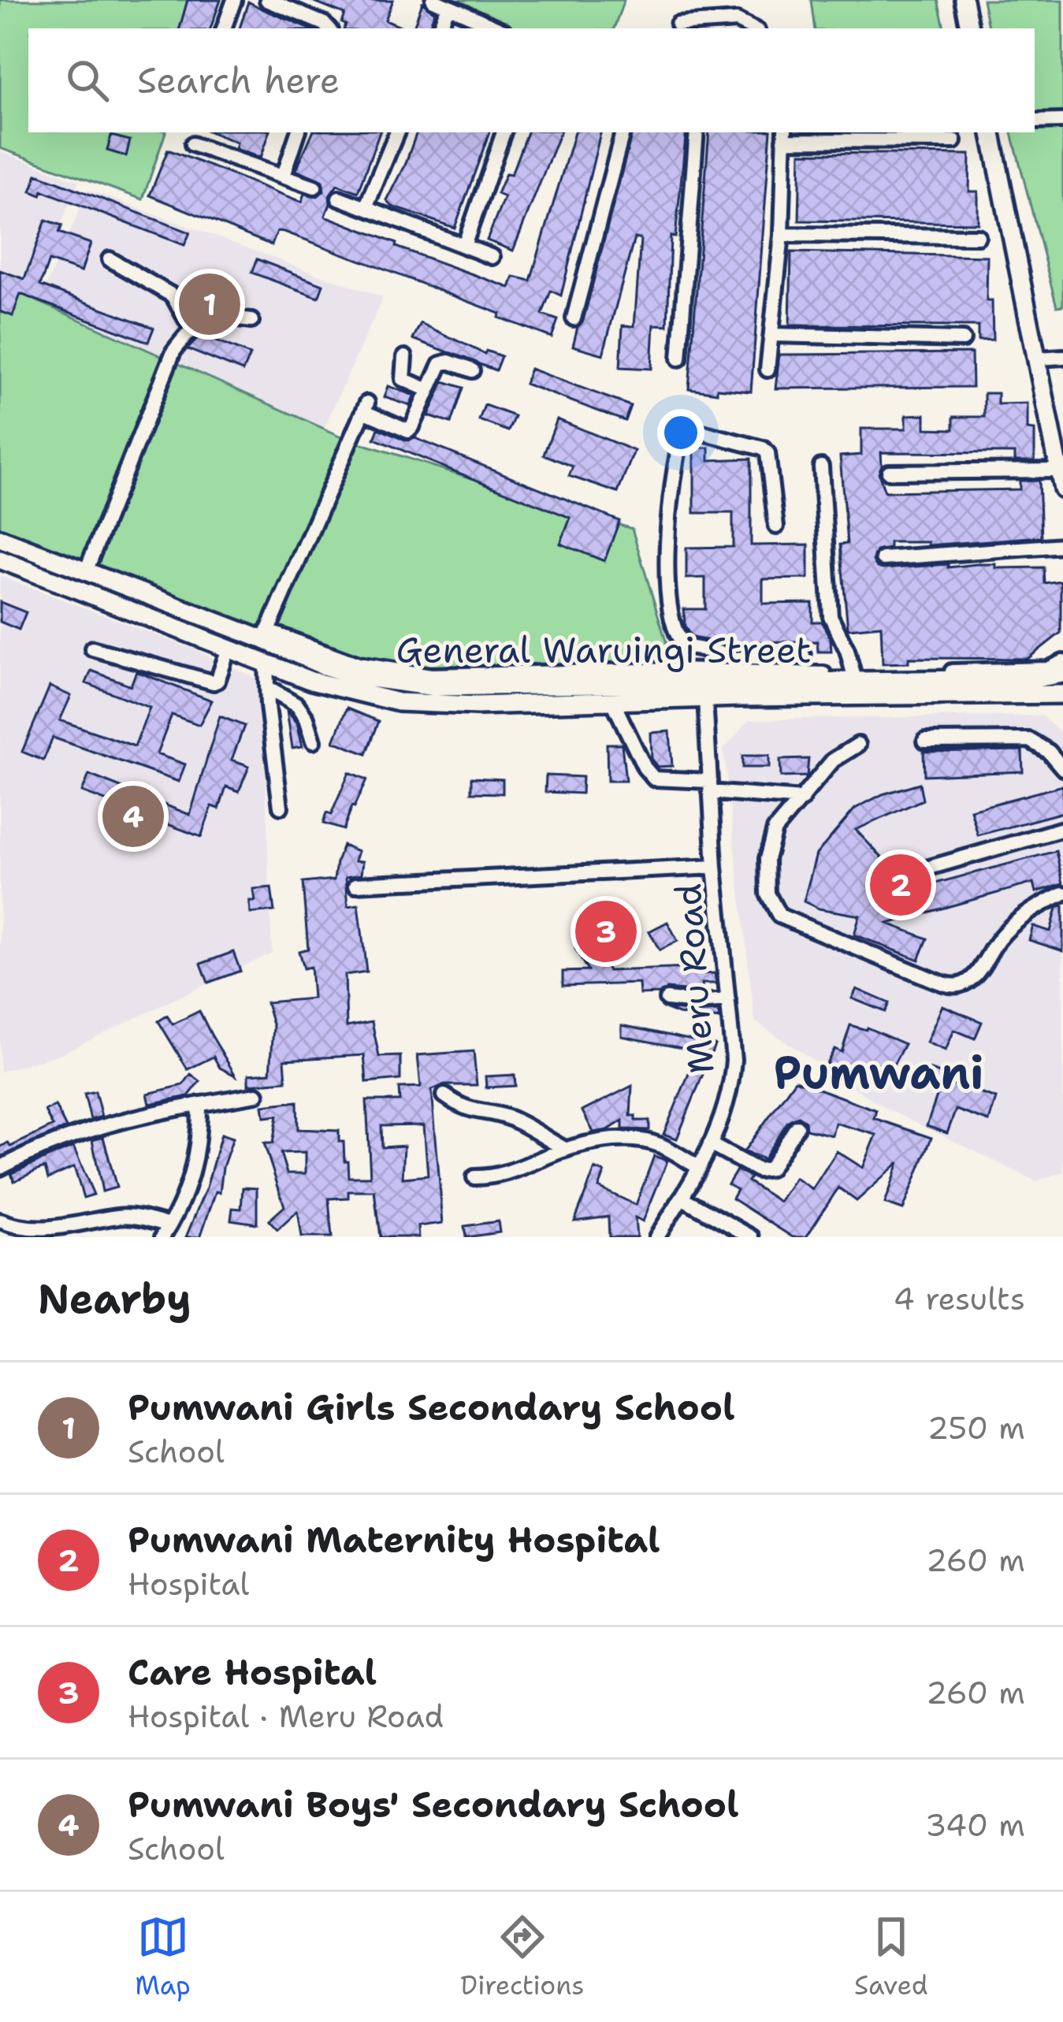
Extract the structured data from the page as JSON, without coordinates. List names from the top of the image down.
{
  "streets": {
    "main road": ["General Waruingi Street"],
    "street": ["Meru Road"]
  },
  "crossings": [
    ["General Waruingi Street", "Meru Road"]
  ],
  "districts": ["Pumwani"],
  "page": {
    "search": "Search here",
    "pins": [
      "1",
      "4",
      "2",
      "3"
    ],
    "heading": ["Nearby", "4 results"],
    "list": [
      {
        "mark": "1",
        "name": "Pumwani Girls Secondary School",
        "note": "School",
        "value": "250 m"
      },
      {
        "mark": "2",
        "name": "Pumwani Maternity Hospital",
        "note": "Hospital",
        "value": "260 m"
      },
      {
        "mark": "3",
        "name": "Care Hospital",
        "note": "Hospital · Meru Road",
        "value": "260 m"
      },
      {
        "mark": "4",
        "name": "Pumwani Boys' Secondary School",
        "note": "School",
        "value": "340 m"
      }
    ],
    "nav": ["Map", "Directions", "Saved"]
  }
}
